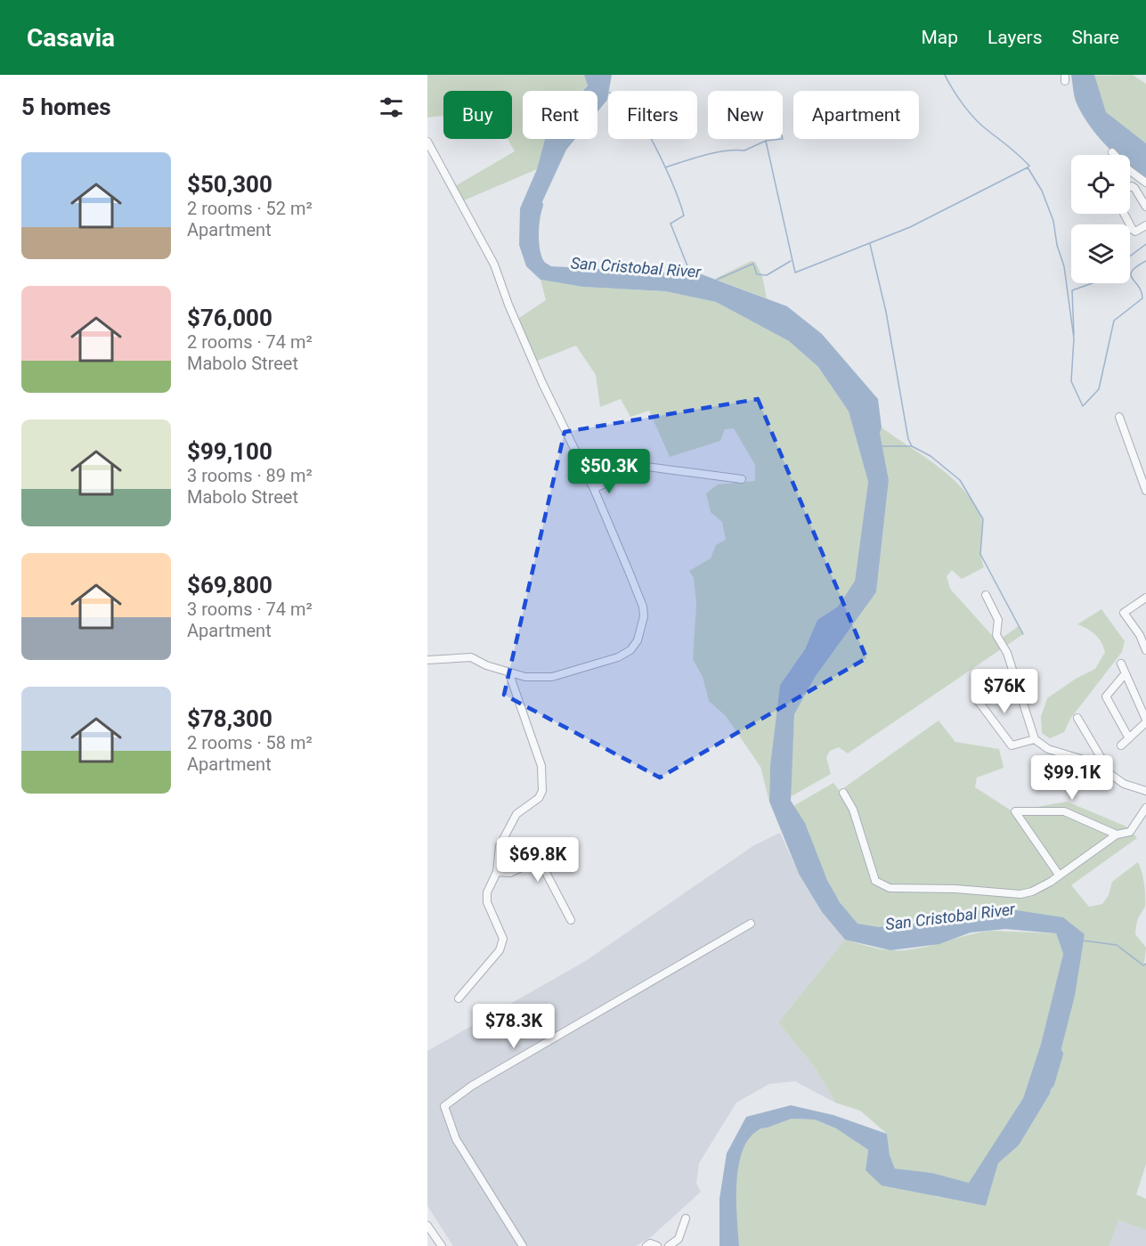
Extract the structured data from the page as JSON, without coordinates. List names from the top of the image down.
{
  "water": ["San Cristobal River"],
  "page": {
    "header": "Casavia",
    "nav": ["Map", "Layers", "Share"],
    "heading": "5 homes",
    "chip": [
      "Buy",
      "Rent",
      "Filters",
      "New",
      "Apartment"
    ],
    "list": [
      {
        "name": "$50,300",
        "note": "2 rooms · 52 m² · Apartment"
      },
      {
        "name": "$76,000",
        "note": "2 rooms · 74 m² · Mabolo Street"
      },
      {
        "name": "$99,100",
        "note": "3 rooms · 89 m² · Mabolo Street"
      },
      {
        "name": "$69,800",
        "note": "3 rooms · 74 m² · Apartment"
      },
      {
        "name": "$78,300",
        "note": "2 rooms · 58 m² · Apartment"
      }
    ],
    "price": [
      "$50.3K",
      "$76K",
      "$99.1K",
      "$69.8K",
      "$78.3K"
    ]
  }
}
